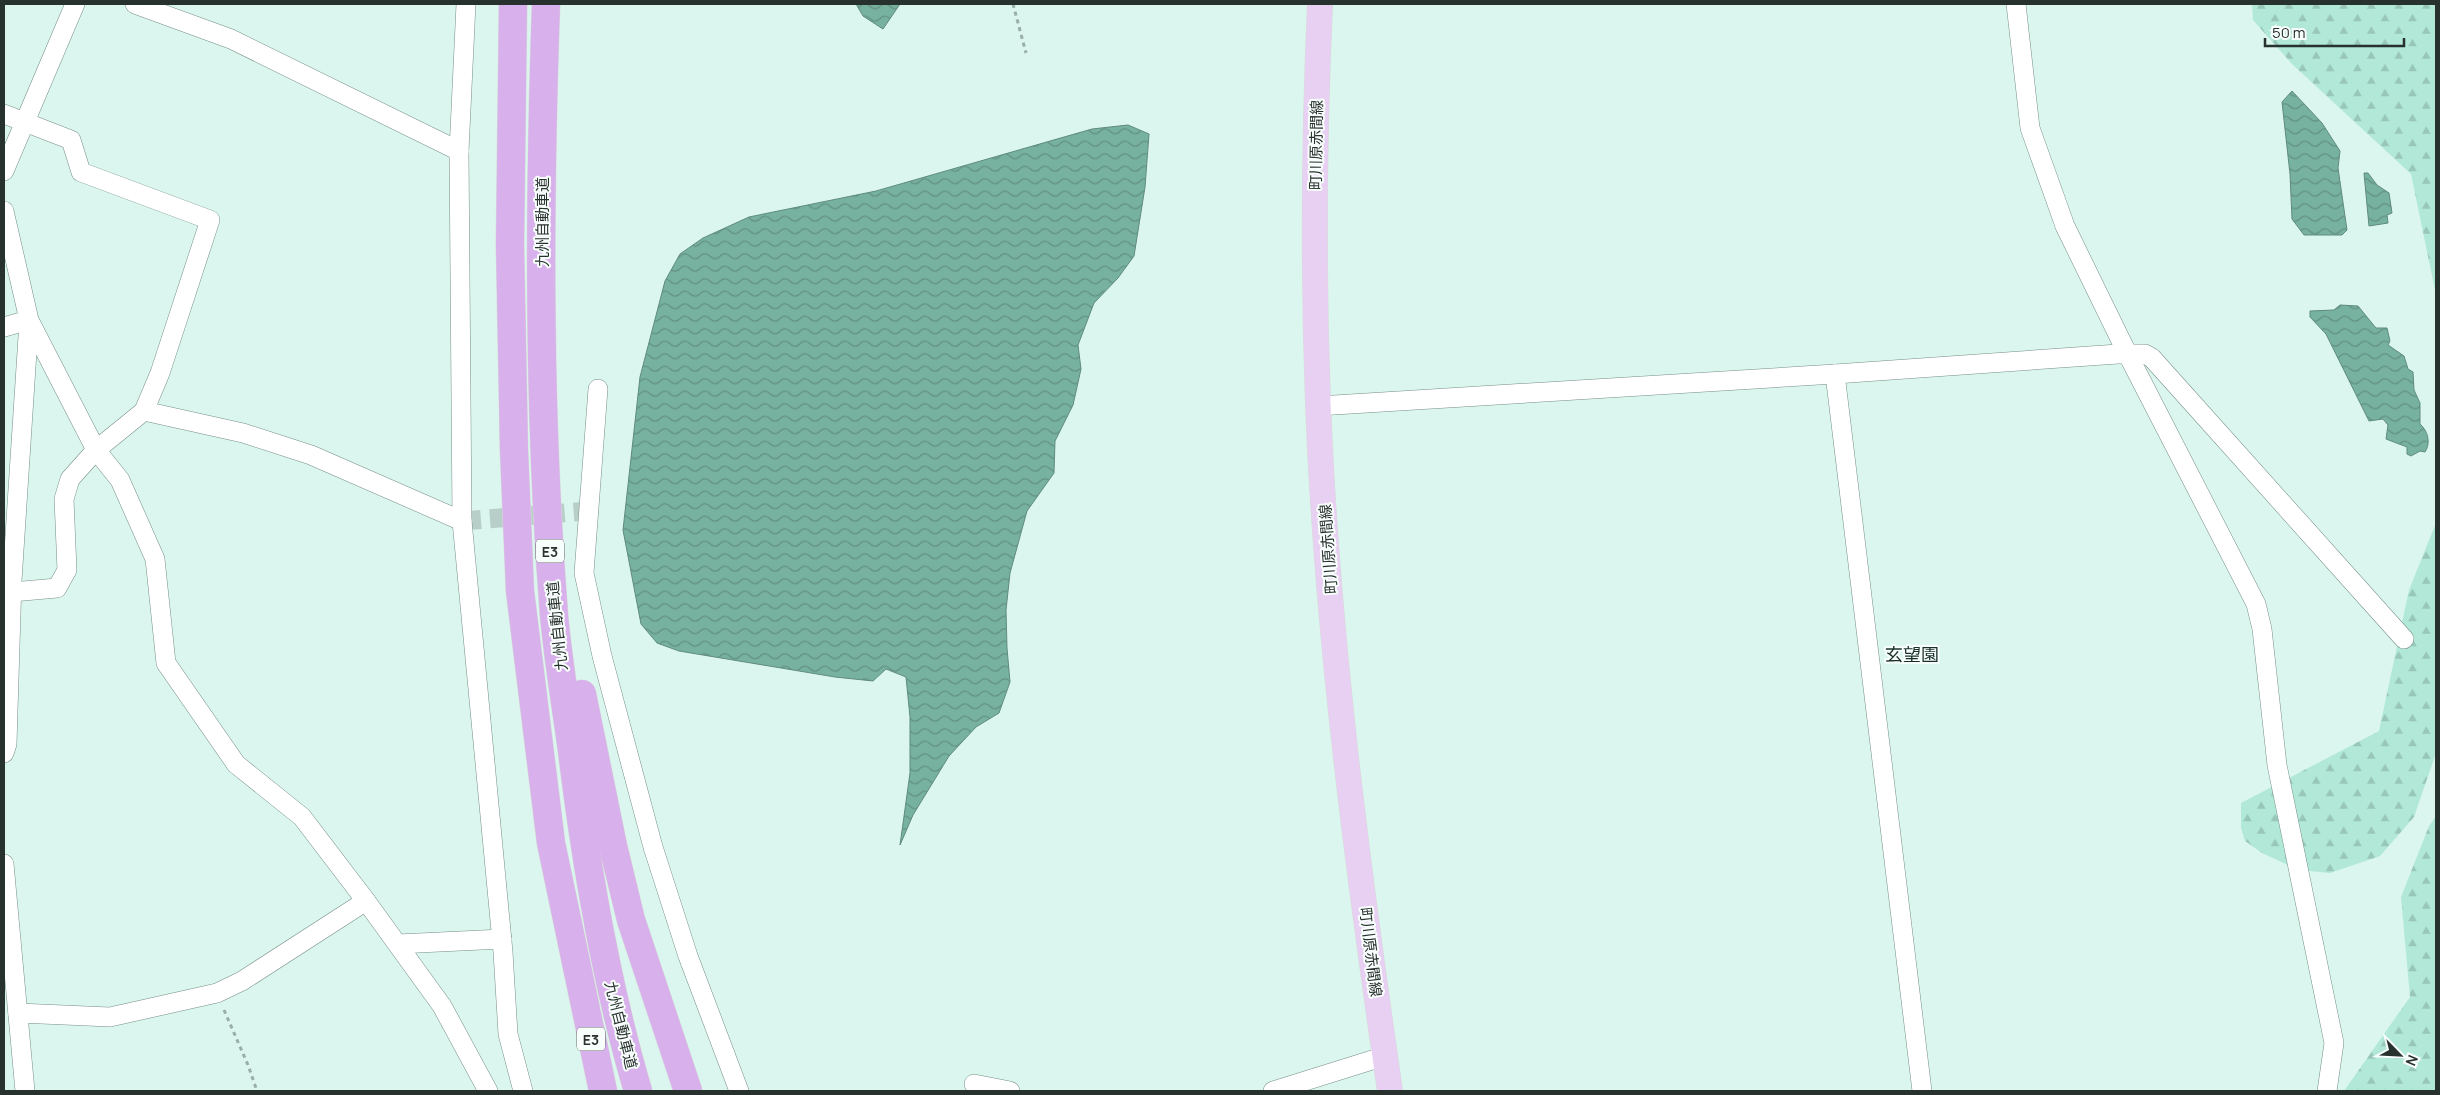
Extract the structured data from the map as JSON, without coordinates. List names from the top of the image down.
{
  "streets": {
    "highway": ["九州自動車道", "E3"],
    "main road": ["町川原赤間線"]
  },
  "districts": ["玄望園"],
  "scale_bar": "50 m",
  "north": "bottom right"
}
